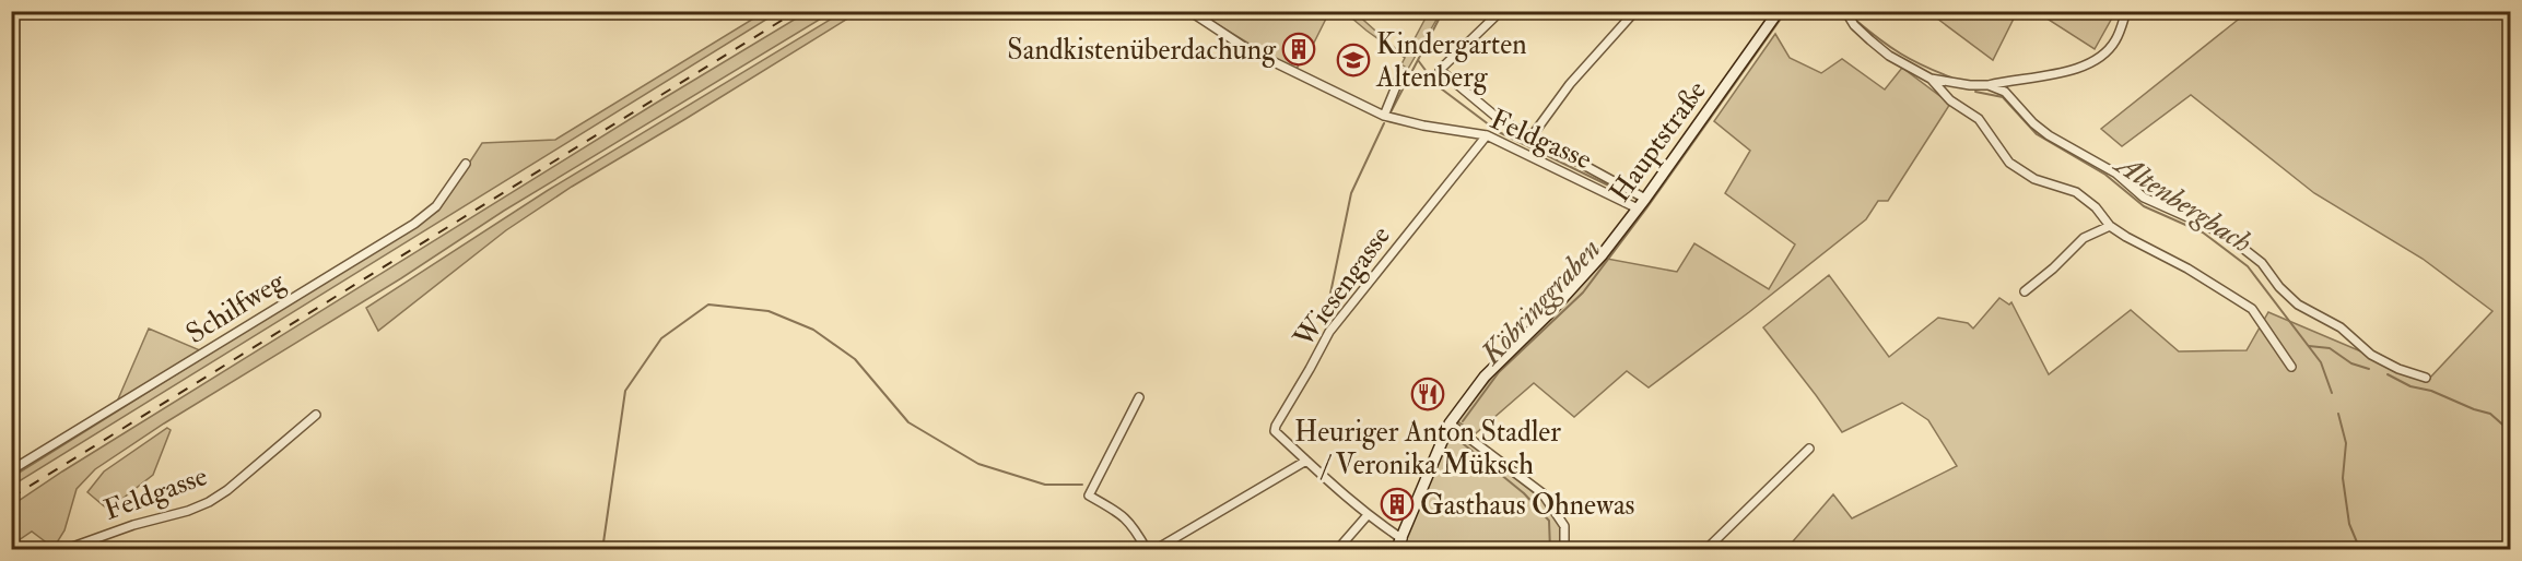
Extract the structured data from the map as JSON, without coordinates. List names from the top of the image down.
{
  "streets": {
    "main road": ["Hauptstraße"],
    "street": ["Feldgasse", "Wiesengasse", "Schilfweg"]
  },
  "crossings": [
    ["Feldgasse", "Hauptstraße"],
    ["Feldgasse", "Wiesengasse"],
    ["Hauptstraße", "Wiesengasse"]
  ],
  "water": ["Altenbergbach", "Köbringgraben"],
  "places": {
    "building": ["Sandkistenüberdachung", "Gasthaus Ohnewas"],
    "school or university": ["Kindergarten Altenberg"],
    "restaurant": ["Heuriger Anton Stadler / Veronika Müksch"]
  }
}
